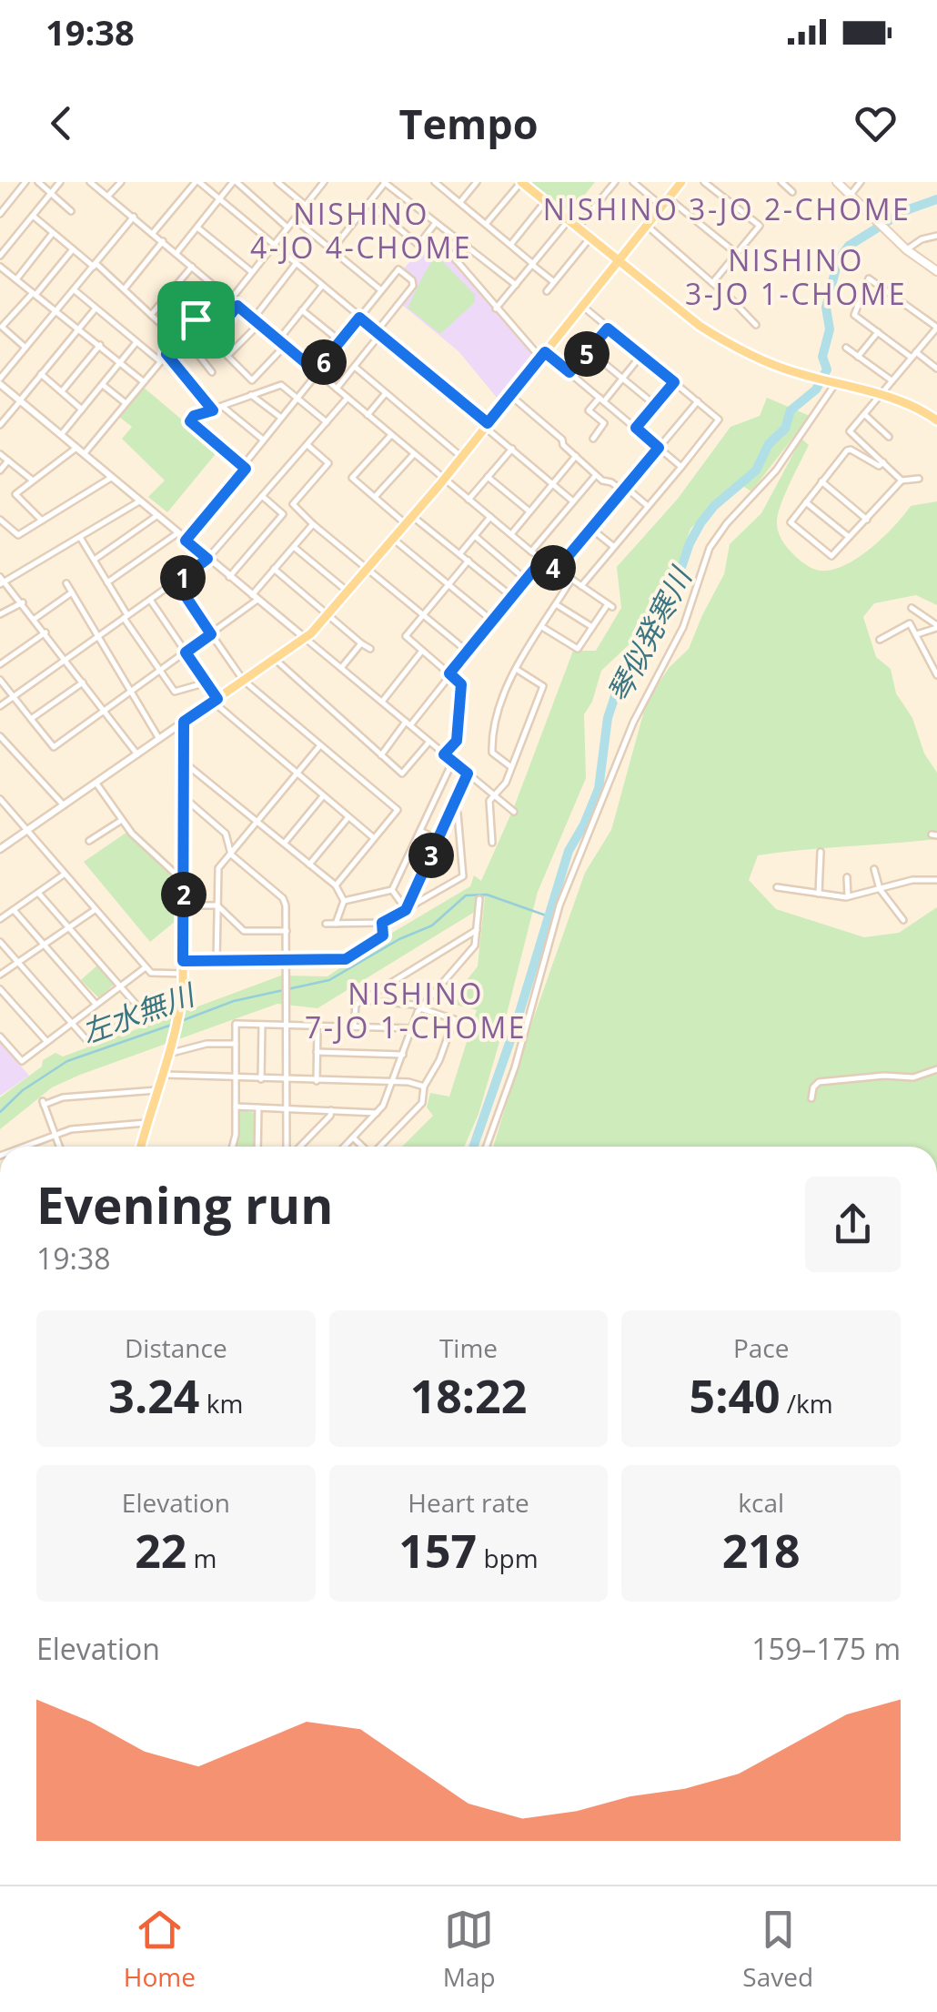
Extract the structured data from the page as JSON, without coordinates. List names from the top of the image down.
{
  "districts": [
    "NISHINO 3-JO 2-CHOME",
    "NISHINO 4-JO 4-CHOME",
    "NISHINO 3-JO 1-CHOME",
    "NISHINO 7-JO 1-CHOME"
  ],
  "water": ["琴似発寒川", "左水無川"],
  "page": {
    "status": "19:38",
    "header": "Tempo",
    "pins": [
      "5",
      "6",
      "4",
      "1",
      "3",
      "2"
    ],
    "heading": ["Evening run", "19:38"],
    "stats": [
      ["Distance", "3.24 km"],
      ["Time", "18:22"],
      ["Pace", "5:40 /km"],
      ["Elevation", "22 m"],
      ["Heart rate", "157 bpm"],
      ["kcal", "218"]
    ],
    "chart": ["Elevation", "159–175 m"],
    "tabs": ["Home", "Map", "Saved"]
  }
}
